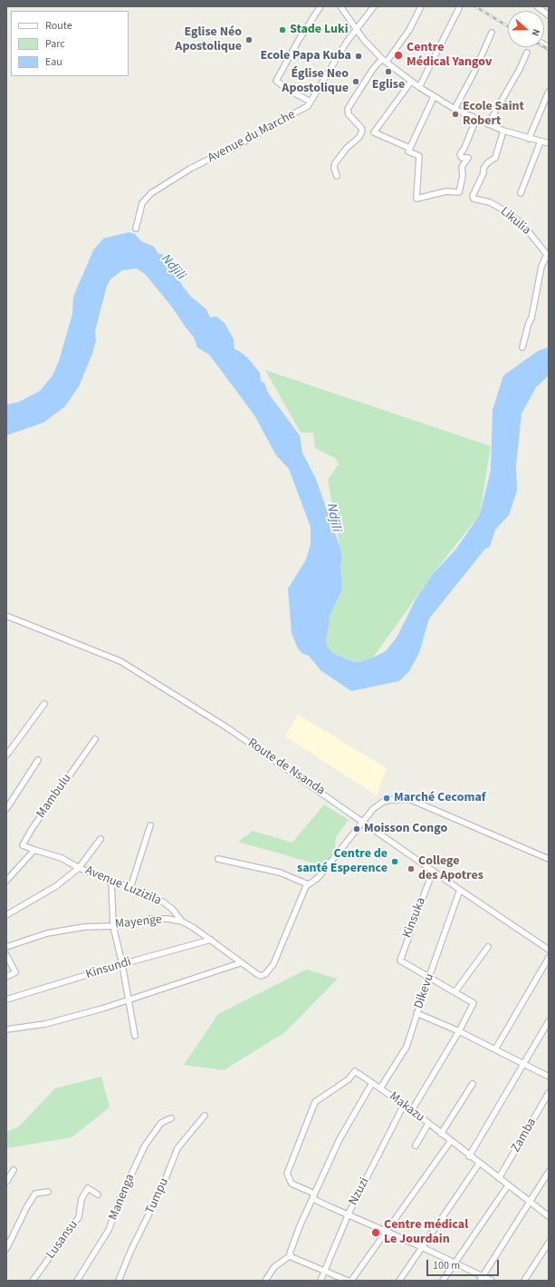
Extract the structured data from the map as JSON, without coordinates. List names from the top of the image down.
{
  "streets": {
    "street": [
      "Avenue du Marche",
      "Likulia",
      "Route de Nsanda",
      "Mambulu",
      "Avenue Luzizila",
      "Kinsuka",
      "Mayenge",
      "Kinsundi",
      "Dikevu",
      "Makazu",
      "Zamba",
      "Nzuzi",
      "Tumpu",
      "Manenga",
      "Lusansu"
    ]
  },
  "crossings": [
    ["Route de Nsanda", "Kinsuka"],
    ["Route de Nsanda", "Dikevu"],
    ["Mambulu", "Avenue Luzizila"],
    ["Avenue Luzizila", "Mayenge"],
    ["Kinsuka", "Dikevu"],
    ["Mayenge", "Kinsundi"],
    ["Dikevu", "Makazu"],
    ["Makazu", "Zamba"],
    ["Makazu", "Nzuzi"]
  ],
  "water": ["Ndjili"],
  "places": [
    "Stade Luki",
    "Eglise Néo Apostolique",
    "Centre Médical Yangov",
    "Ecole Papa Kuba",
    "Eglise",
    "Église Neo Apostolique",
    "Ecole Saint Robert",
    "Marché Cecomaf",
    "Moisson Congo",
    "Centre de santé Esperence",
    "College des Apotres",
    "Centre médical Le Jourdain"
  ],
  "legend": ["Route", "Parc", "Eau"],
  "scale_bar": "100 m",
  "north": "right"
}
